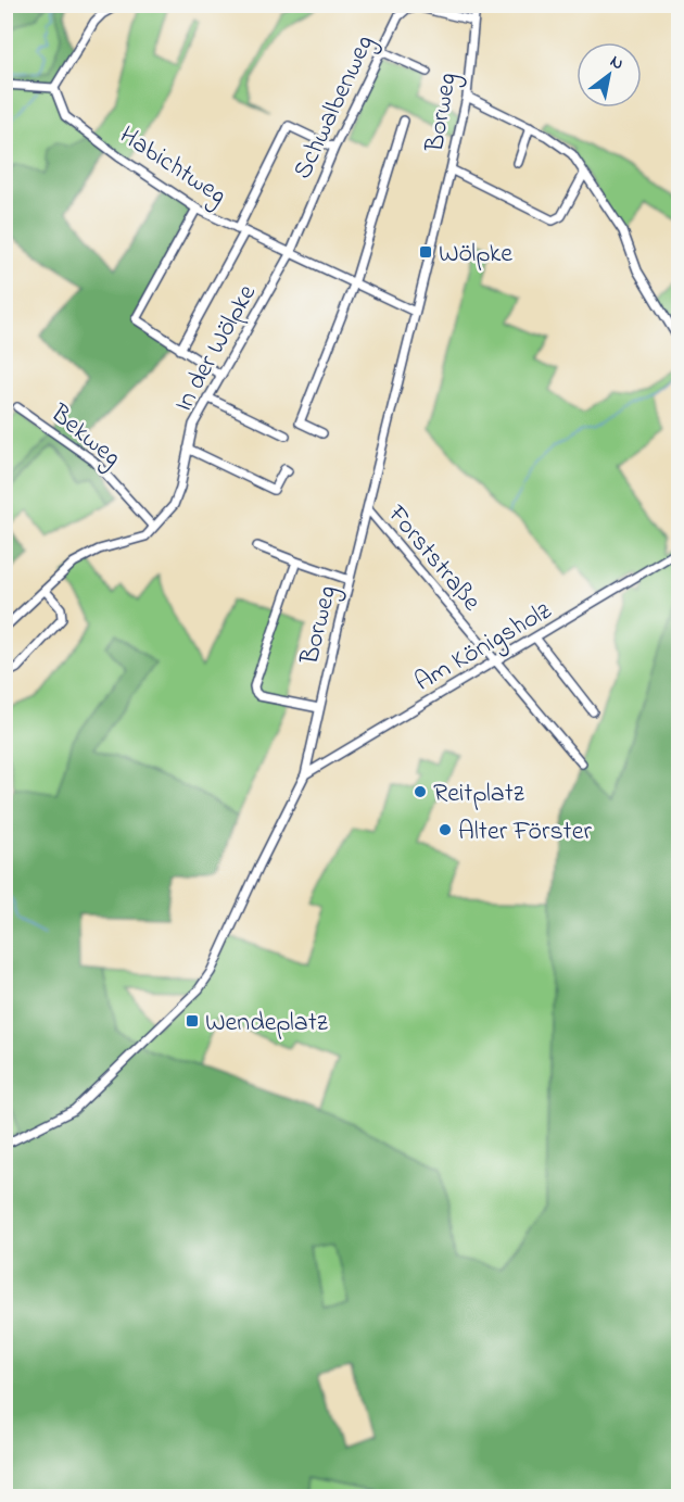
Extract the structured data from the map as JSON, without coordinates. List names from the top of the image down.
{
  "streets": {
    "street": [
      "Schwalbenweg",
      "Borweg",
      "Habichtweg",
      "In der Wölpke",
      "Bekweg",
      "Forststraße",
      "Am Königsholz"
    ]
  },
  "crossings": [
    ["Schwalbenweg", "Borweg"],
    ["Schwalbenweg", "Habichtweg"],
    ["Schwalbenweg", "In der Wölpke"],
    ["Borweg", "Forststraße"],
    ["Borweg", "Am Königsholz"],
    ["Habichtweg", "In der Wölpke"],
    ["In der Wölpke", "Bekweg"],
    ["Forststraße", "Am Königsholz"]
  ],
  "places": {
    "transit": ["Wölpke", "Wendeplatz"],
    "other": ["Reitplatz", "Alter Förster"]
  },
  "north": "top right"
}
